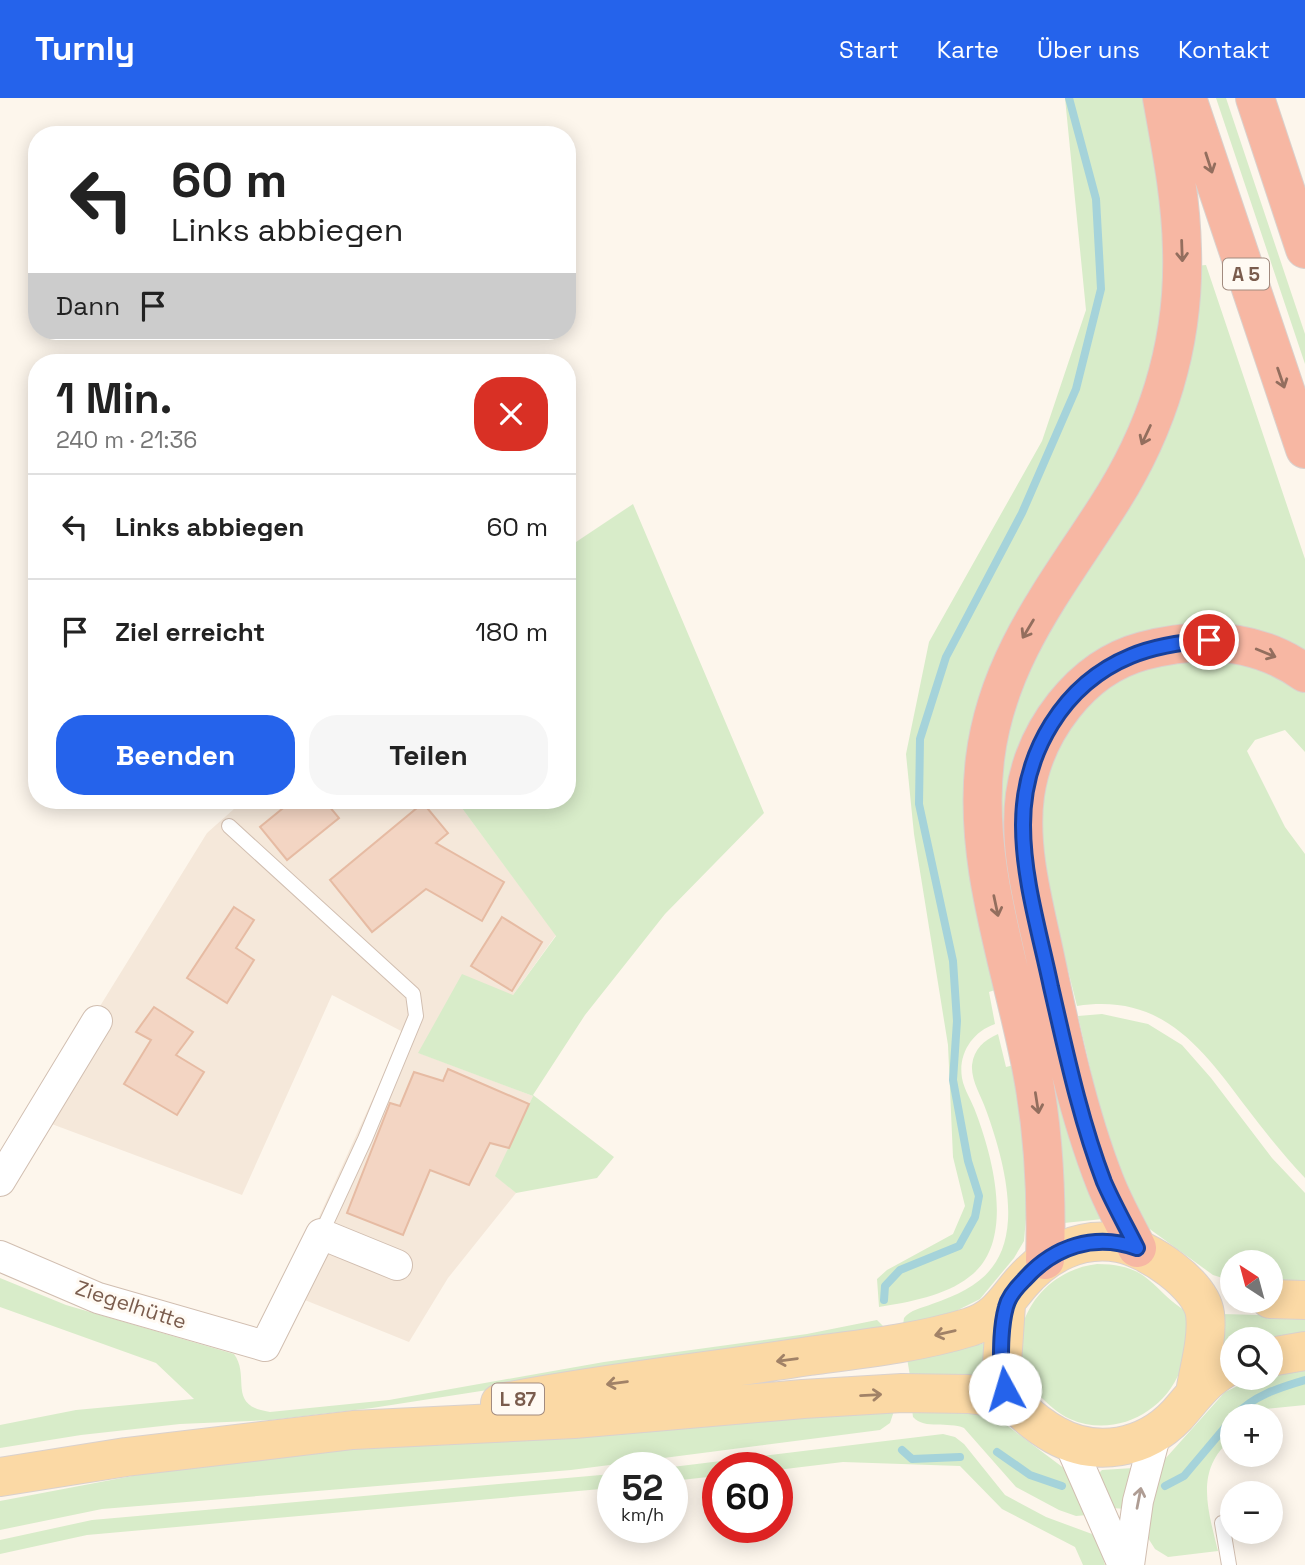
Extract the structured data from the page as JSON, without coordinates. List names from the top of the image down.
{
  "streets": {
    "highway": ["A 5"],
    "main road": ["L 87"],
    "street": ["Ziegelhütte"]
  },
  "north": "top left",
  "page": {
    "header": "Turnly",
    "nav": [
      "Start",
      "Karte",
      "Über uns",
      "Kontakt"
    ],
    "turn": ["60 m", "Links abbiegen"],
    "then": "Dann",
    "heading": ["1 Min.", "240 m · 21:36"],
    "list": [
      {
        "name": "Links abbiegen",
        "value": "60 m"
      },
      {
        "name": "Ziel erreicht",
        "value": "180 m"
      }
    ],
    "buttons": ["Beenden", "Teilen"],
    "map_buttons": ["+", "−"],
    "speed": "52 km/h",
    "limit": "60"
  }
}
